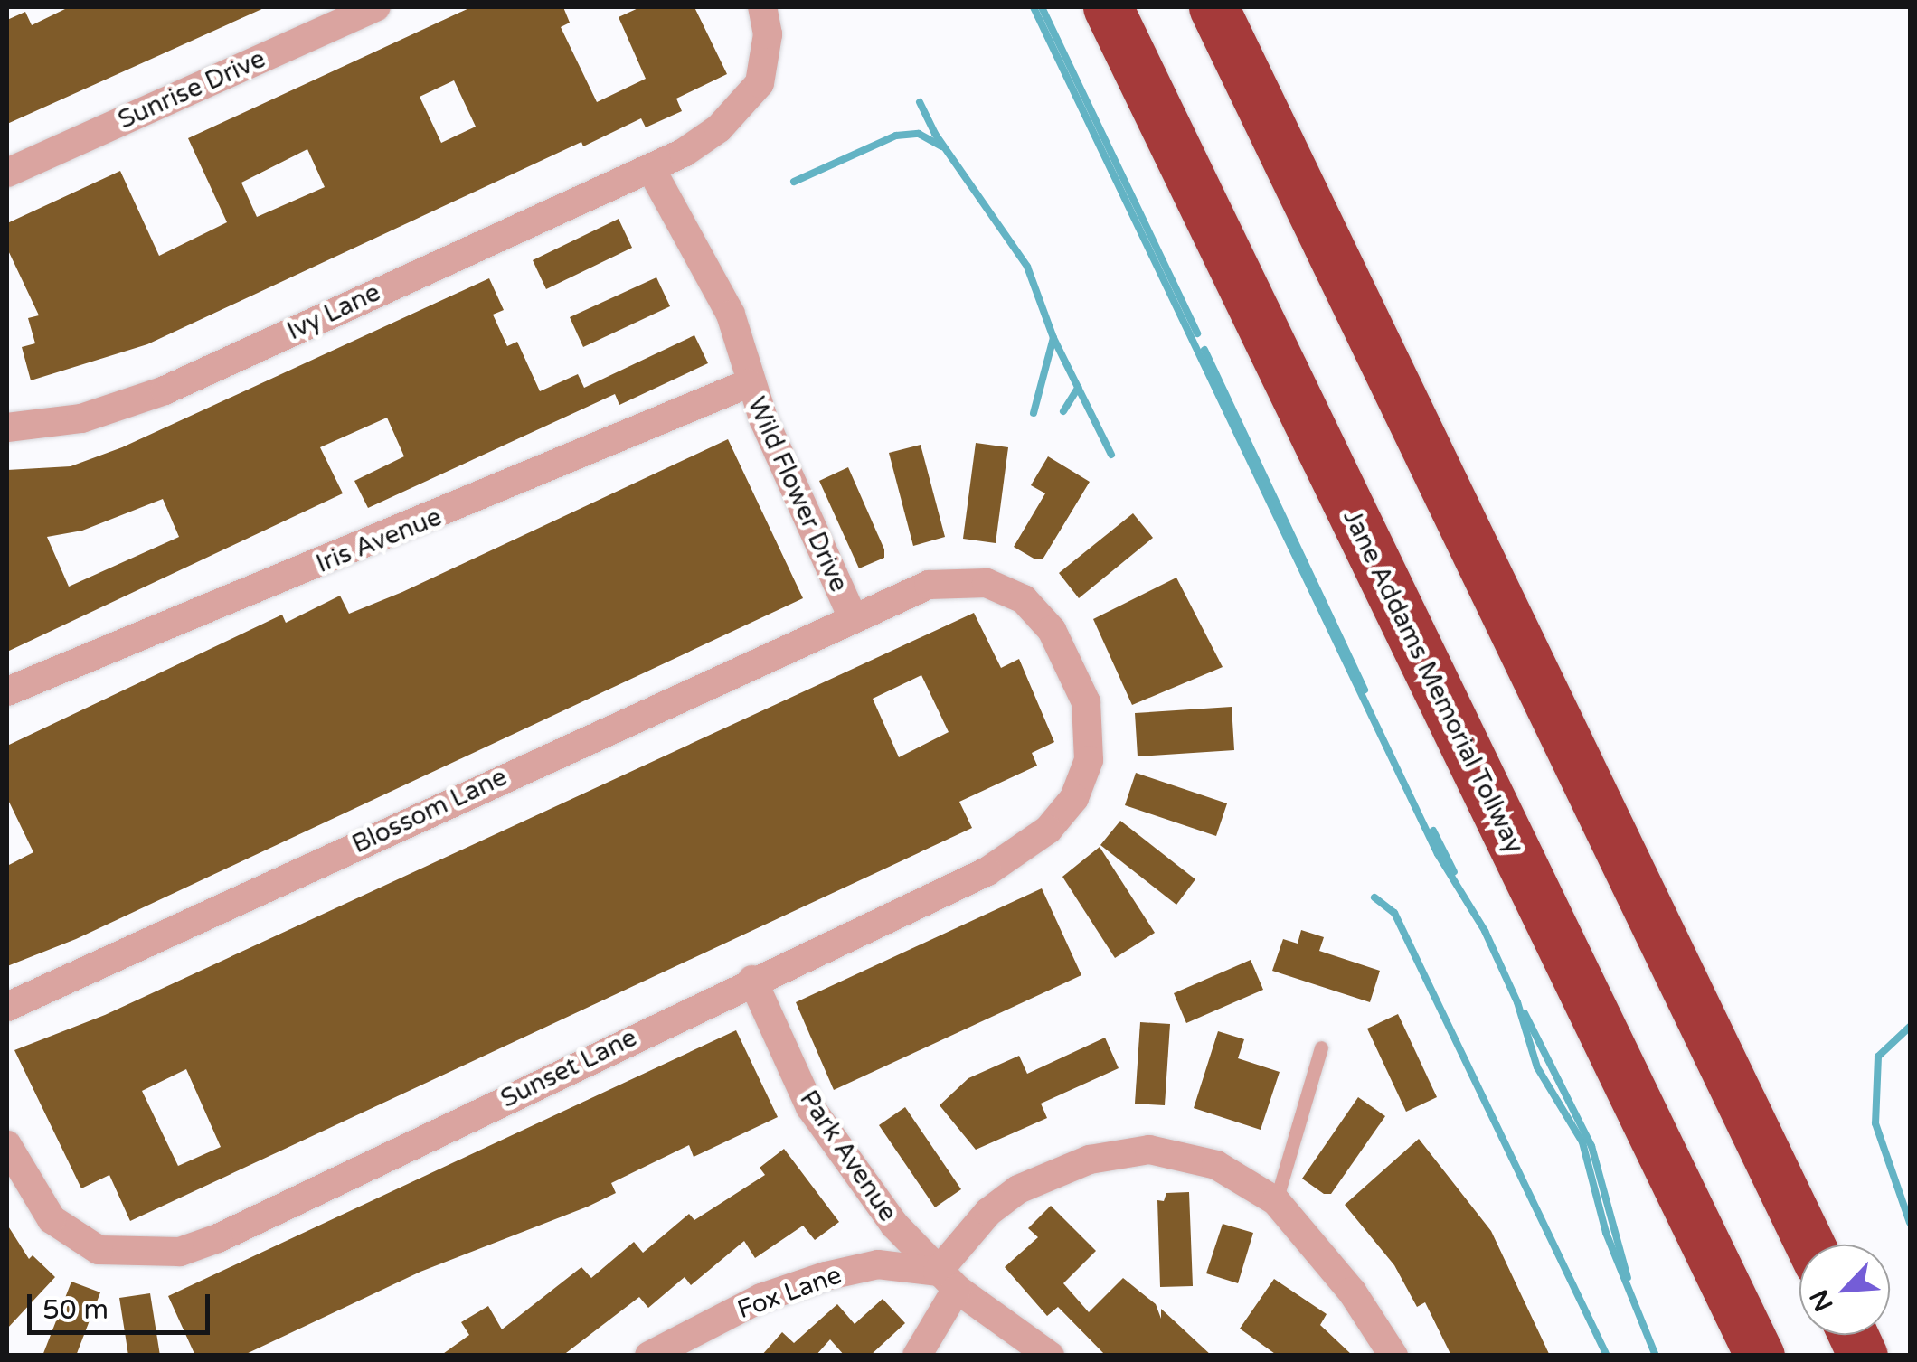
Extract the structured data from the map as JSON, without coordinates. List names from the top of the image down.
{
  "streets": {
    "highway": ["Jane Addams Memorial Tollway"],
    "street": [
      "Sunrise Drive",
      "Ivy Lane",
      "Wild Flower Drive",
      "Iris Avenue",
      "Blossom Lane",
      "Sunset Lane",
      "Park Avenue",
      "Fox Lane"
    ]
  },
  "crossings": [
    ["Ivy Lane", "Wild Flower Drive"],
    ["Wild Flower Drive", "Iris Avenue"],
    ["Wild Flower Drive", "Blossom Lane"],
    ["Wild Flower Drive", "Sunset Lane"],
    ["Sunset Lane", "Park Avenue"],
    ["Park Avenue", "Fox Lane"]
  ],
  "scale_bar": "50 m",
  "north": "bottom left"
}
